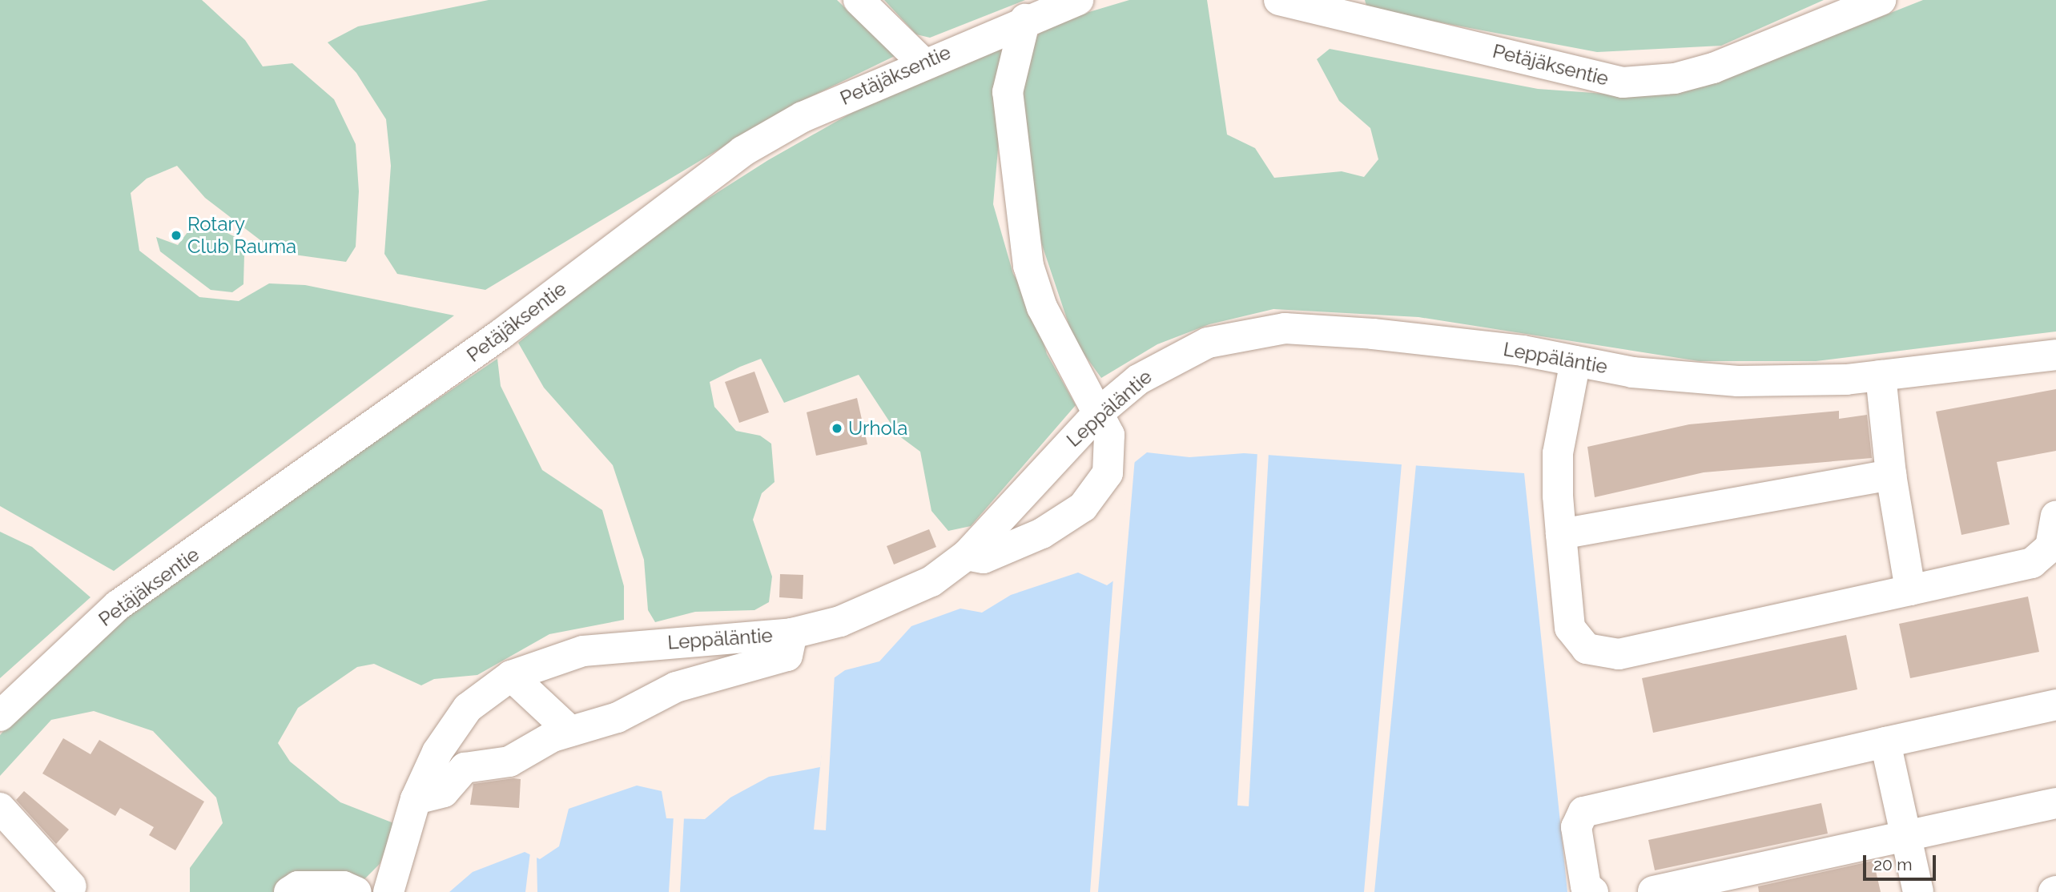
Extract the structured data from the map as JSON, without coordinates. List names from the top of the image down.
{
  "streets": {
    "street": ["Petäjäksentie", "Leppäläntie"]
  },
  "places": ["Rotary Club Rauma", "Urhola"],
  "scale_bar": "20 m"
}
